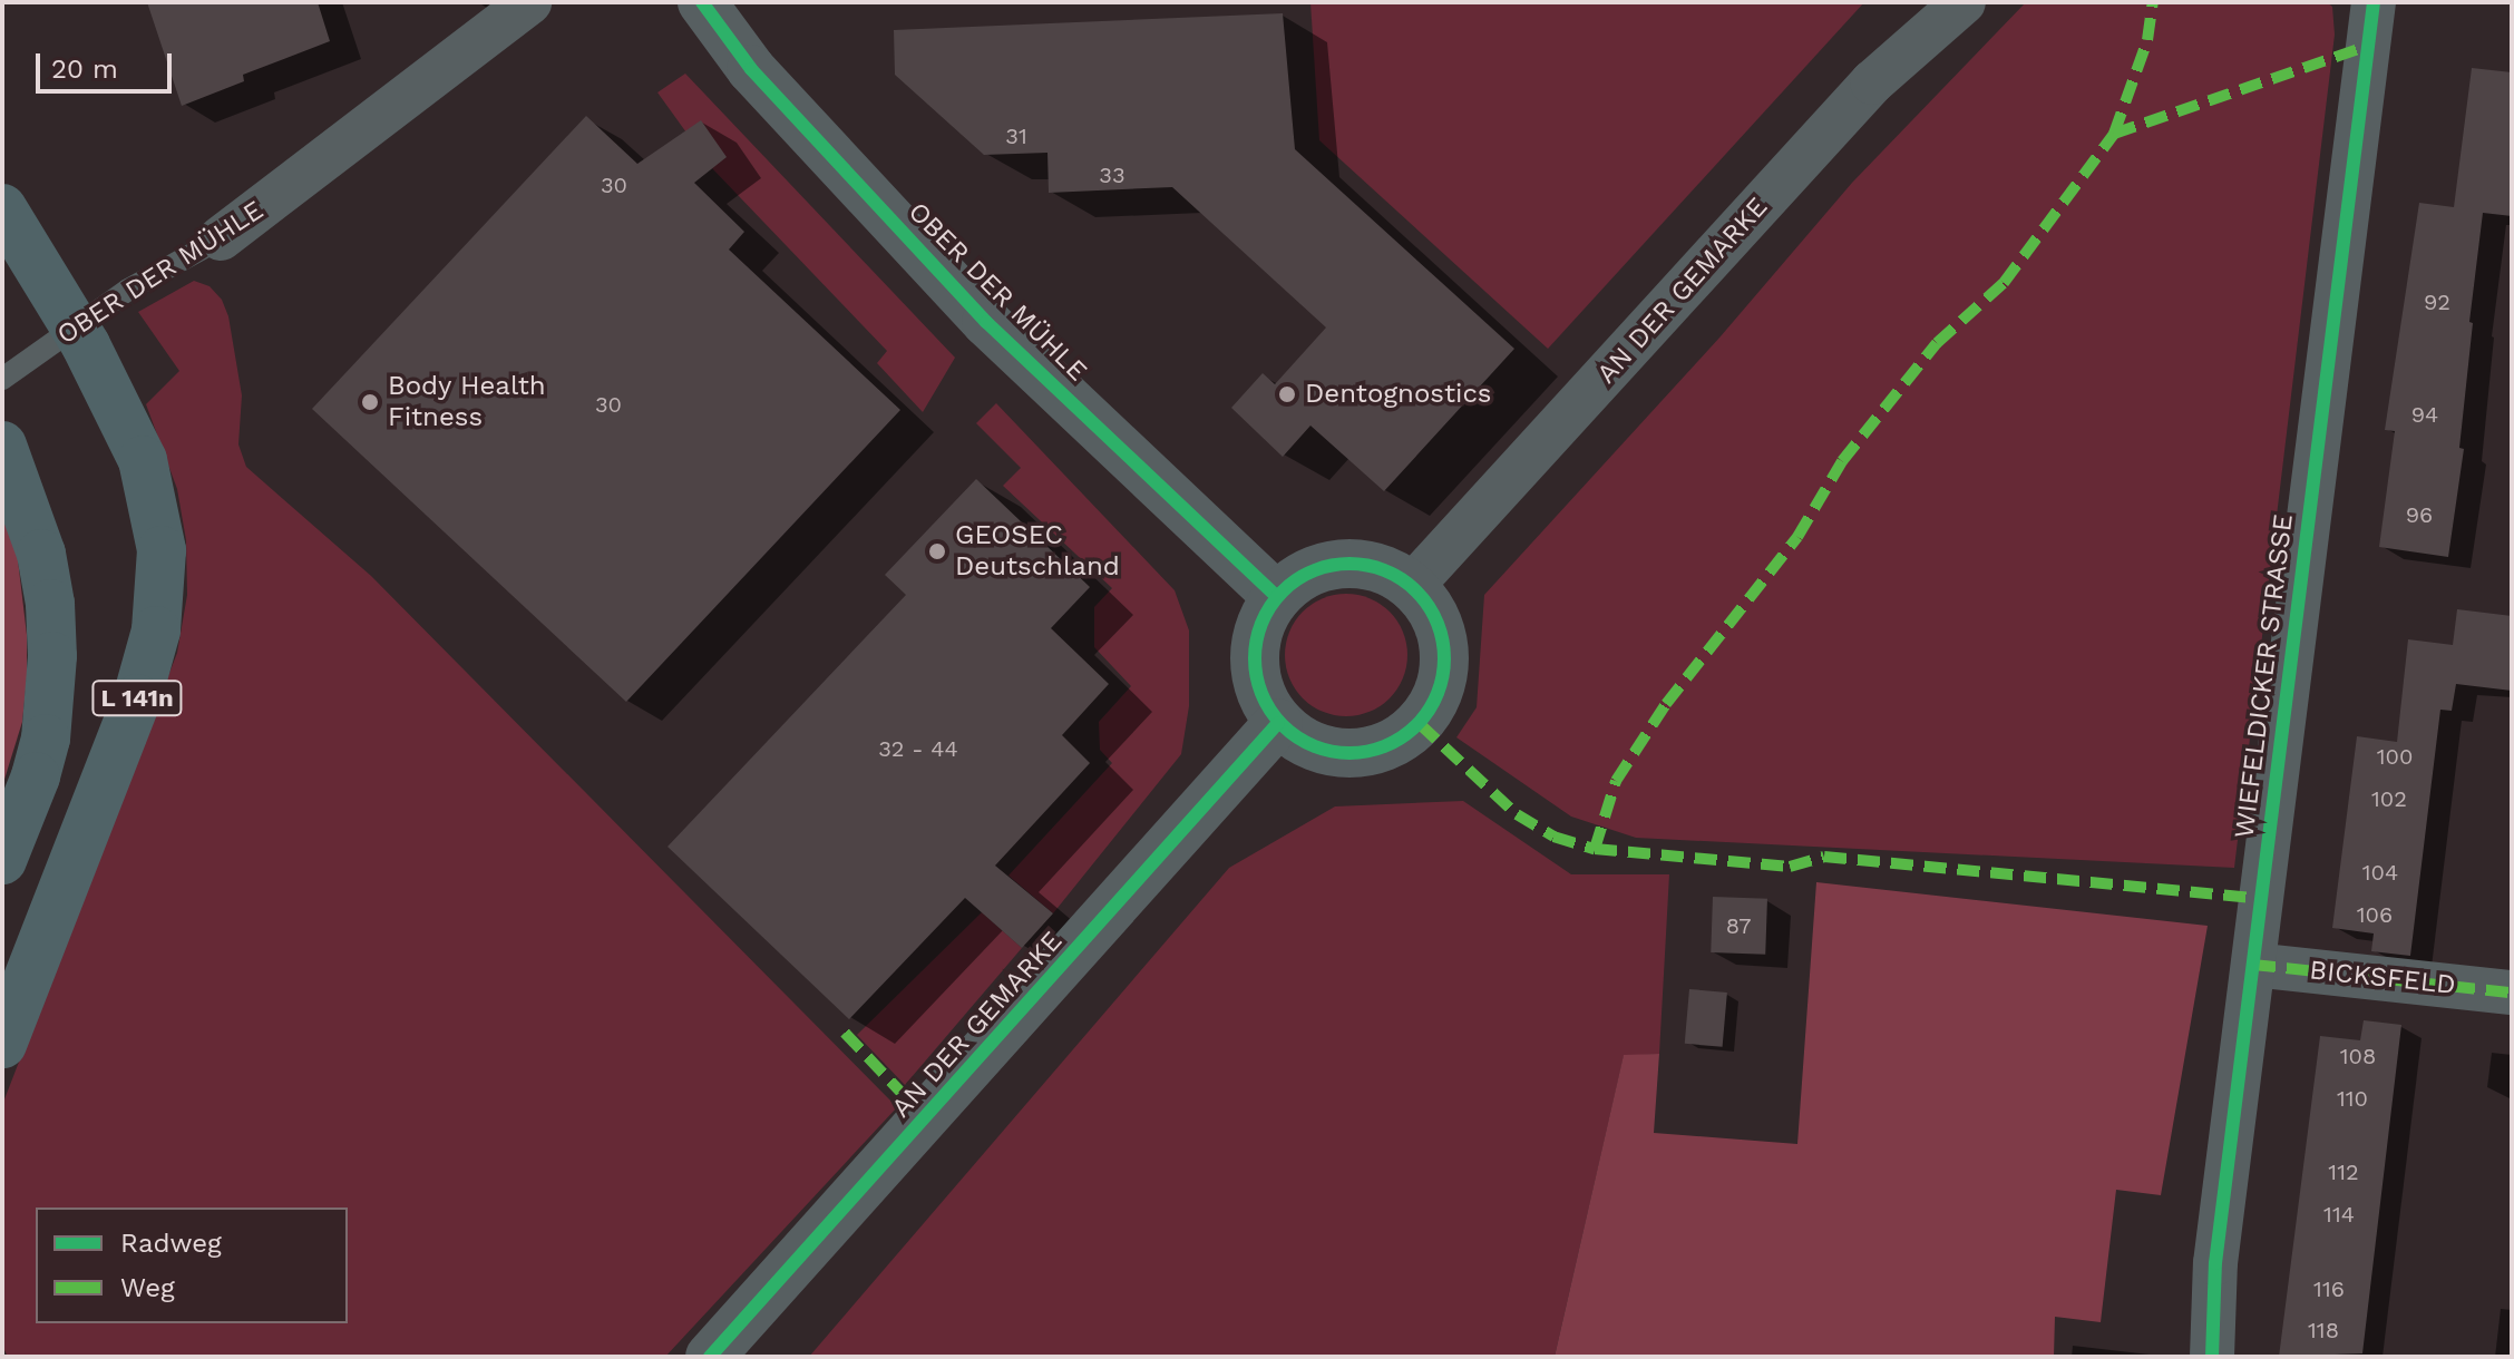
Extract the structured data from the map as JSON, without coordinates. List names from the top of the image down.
{
  "streets": {
    "highway": ["L 141n"],
    "street": [
      "OBER DER MÜHLE",
      "AN DER GEMARKE",
      "WIEFELDICKER STRASSE",
      "BICKSFELD"
    ]
  },
  "crossings": [
    ["OBER DER MÜHLE", "AN DER GEMARKE"],
    ["WIEFELDICKER STRASSE", "BICKSFELD"]
  ],
  "places": ["Dentognostics", "Body Health Fitness", "GEOSEC Deutschland"],
  "house_numbers": [
    "31",
    "33",
    "30",
    "92",
    "30",
    "94",
    "96",
    "32 - 44",
    "100",
    "102",
    "104",
    "106",
    "87",
    "108",
    "110",
    "112",
    "114",
    "116",
    "118"
  ],
  "legend": ["Radweg", "Weg"],
  "scale_bar": "20 m"
}
